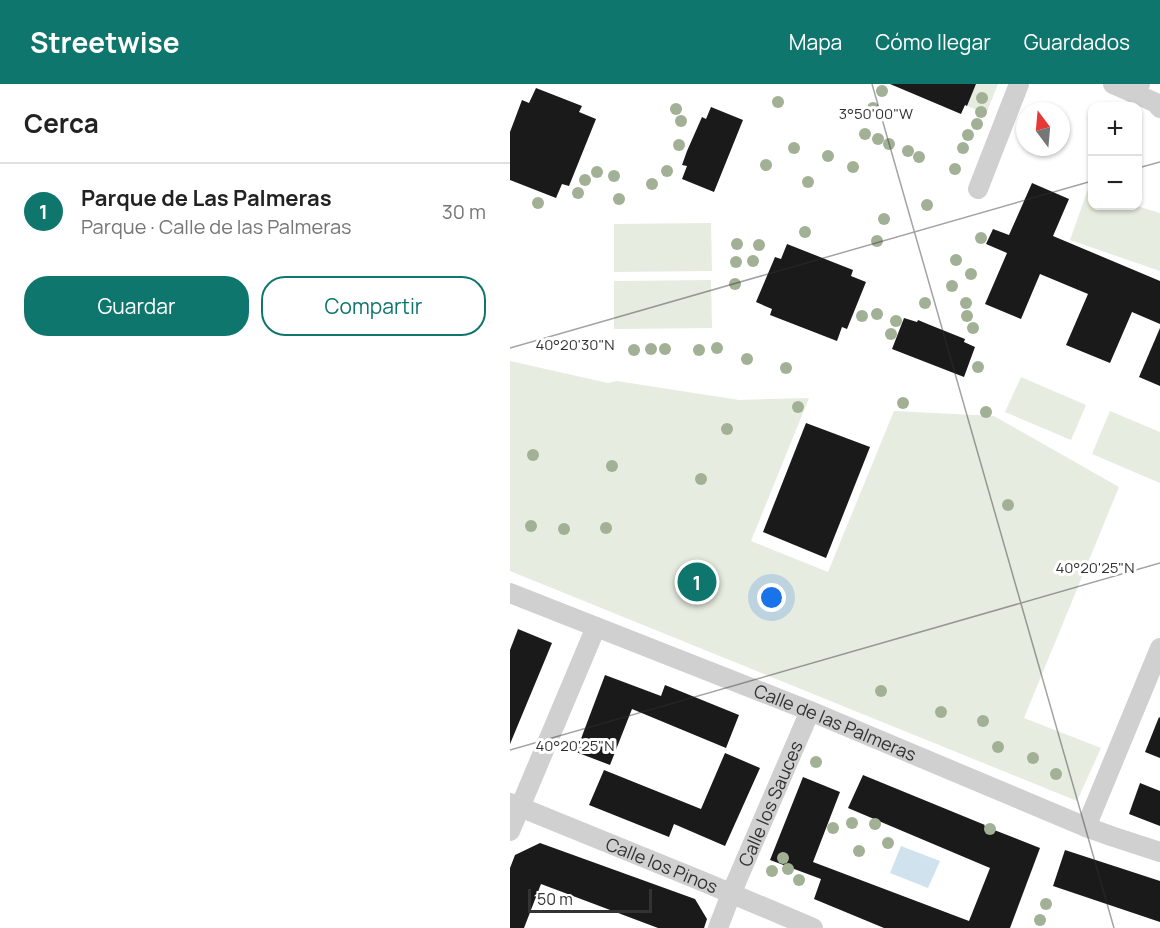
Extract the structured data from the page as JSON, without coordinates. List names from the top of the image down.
{
  "streets": {
    "street": ["Calle de las Palmeras", "Calle los Sauces", "Calle los Pinos"]
  },
  "crossings": [
    ["Calle de las Palmeras", "Calle los Sauces"],
    ["Calle los Sauces", "Calle los Pinos"]
  ],
  "scale_bar": "50 m",
  "north": "top",
  "page": {
    "header": "Streetwise",
    "nav": ["Mapa", "Cómo llegar", "Guardados"],
    "heading": "Cerca",
    "map_buttons": ["+", "−"],
    "list": [
      {
        "mark": "1",
        "name": "Parque de Las Palmeras",
        "note": "Parque · Calle de las Palmeras",
        "value": "30 m"
      }
    ],
    "buttons": ["Guardar", "Compartir"],
    "pins": "1",
    "scale": "50 m"
  },
  "coordinates": ["3°50'00\"W", "40°20'30\"N", "40°20'25\"N"]
}
